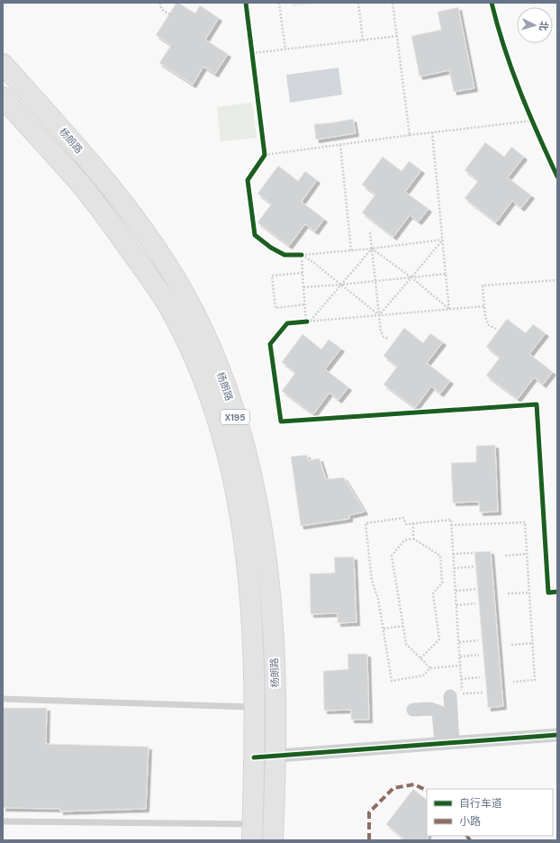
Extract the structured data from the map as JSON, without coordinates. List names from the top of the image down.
{
  "streets": {
    "main road": ["杨朗路", "X195"]
  },
  "legend": ["自行车道", "小路"],
  "north": "right"
}
